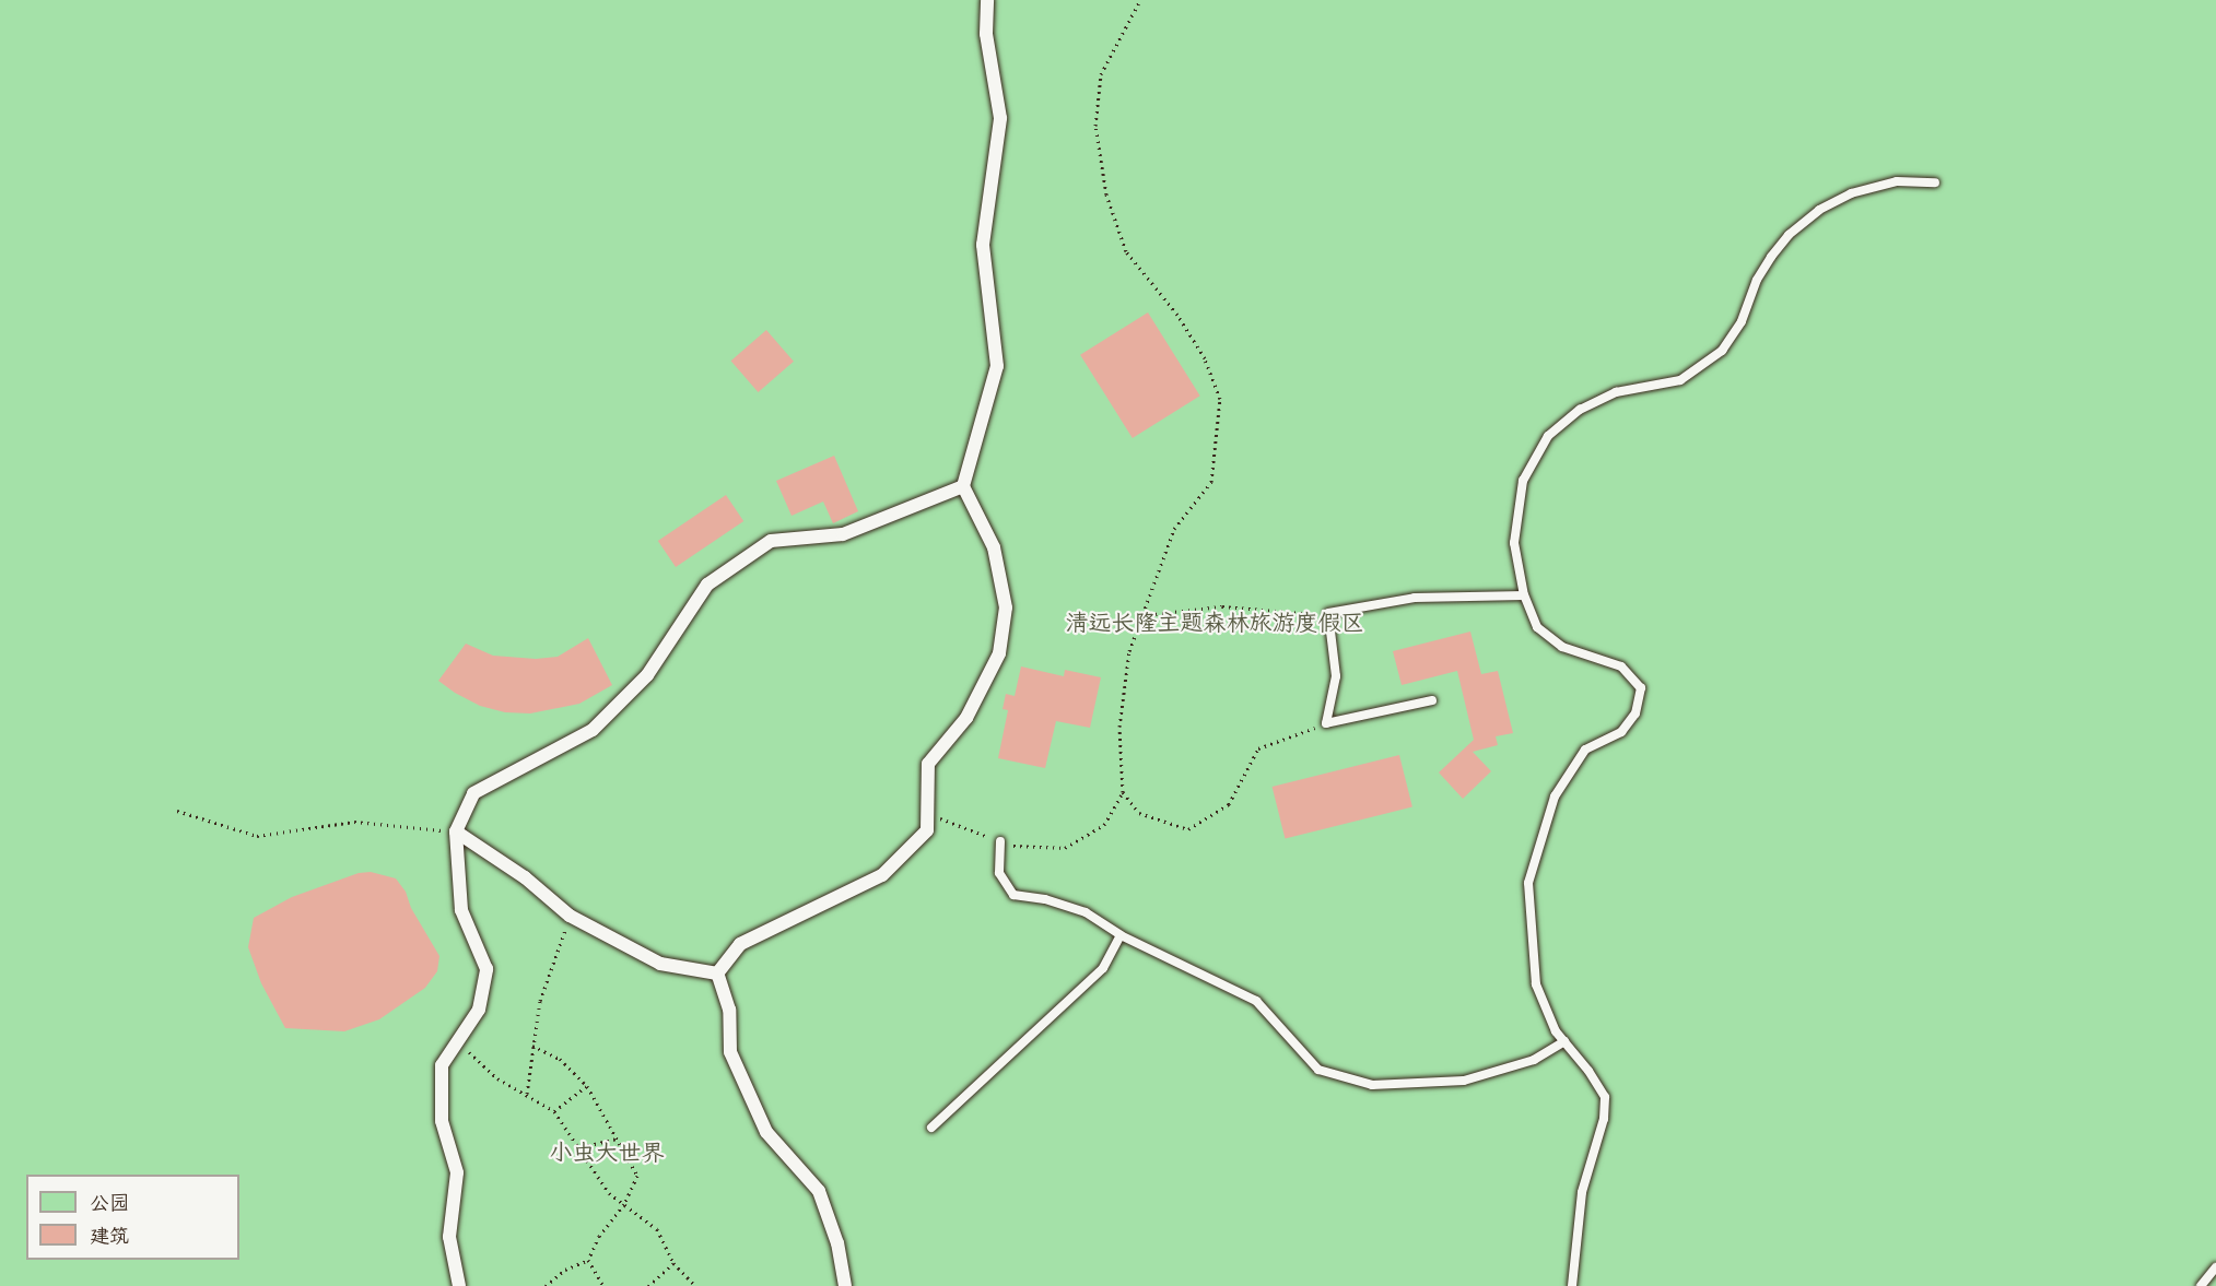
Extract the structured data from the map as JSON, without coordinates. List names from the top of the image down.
{
  "parks": ["清远长隆主题森林旅游度假区", "小虫大世界"],
  "legend": ["公园", "建筑"]
}
